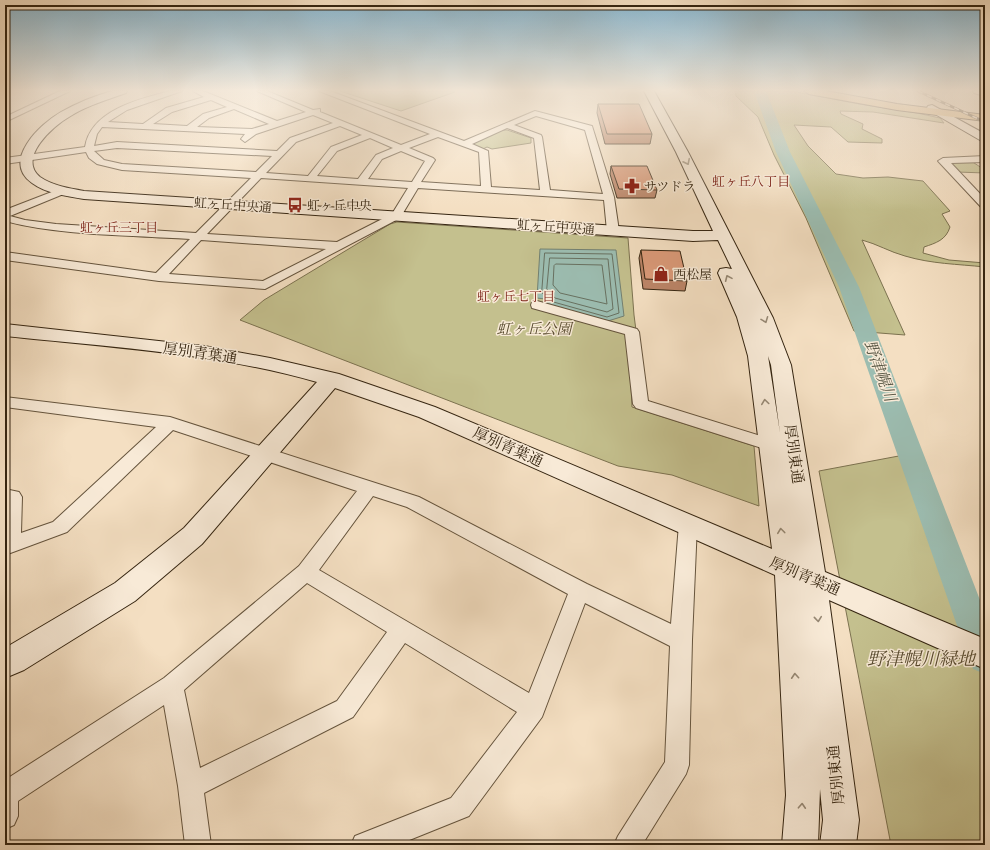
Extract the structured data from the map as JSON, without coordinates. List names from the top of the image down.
{
  "streets": {
    "street": ["虹ヶ丘中央通", "厚別青葉通", "厚別東通"]
  },
  "crossings": [
    ["虹ヶ丘中央通", "厚別東通"],
    ["厚別青葉通", "厚別東通"]
  ],
  "districts": ["虹ヶ丘八丁目", "虹ヶ丘三丁目", "虹ヶ丘七丁目"],
  "water": ["野津幌川"],
  "parks": ["虹ヶ丘公園", "野津幌川緑地"],
  "places": {
    "pharmacy": ["サツドラ"],
    "bus stop": ["虹ヶ丘中央"],
    "shop": ["西松屋"]
  }
}
